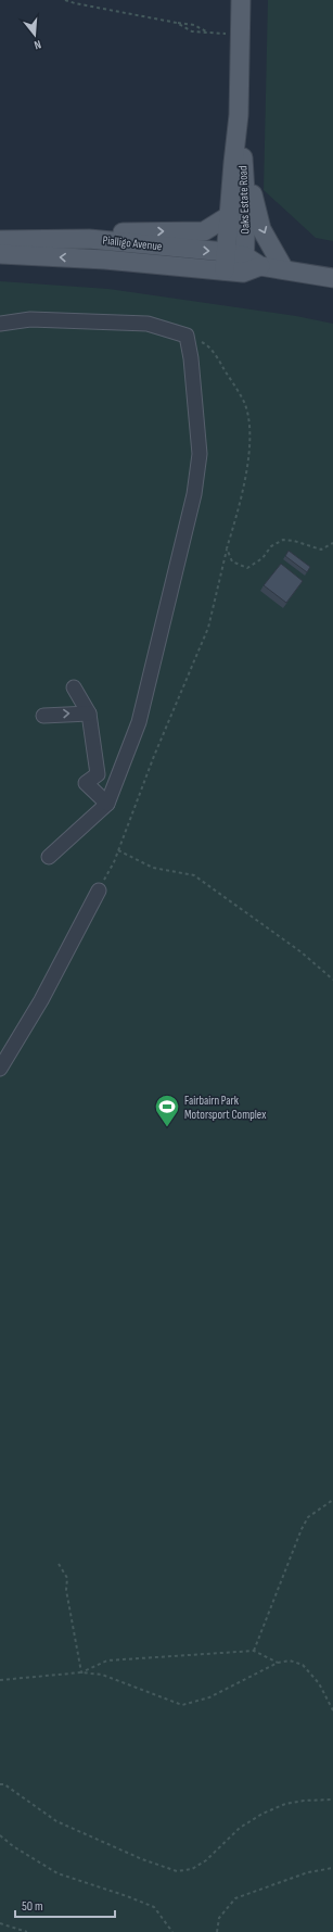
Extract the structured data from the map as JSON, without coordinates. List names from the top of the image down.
{
  "streets": {
    "main road": ["Oaks Estate Road", "Pialligo Avenue"]
  },
  "crossings": [
    ["Oaks Estate Road", "Pialligo Avenue"]
  ],
  "places": {
    "sports": ["Fairbairn Park Motorsport Complex"]
  },
  "scale_bar": "50 m",
  "north": "bottom"
}
